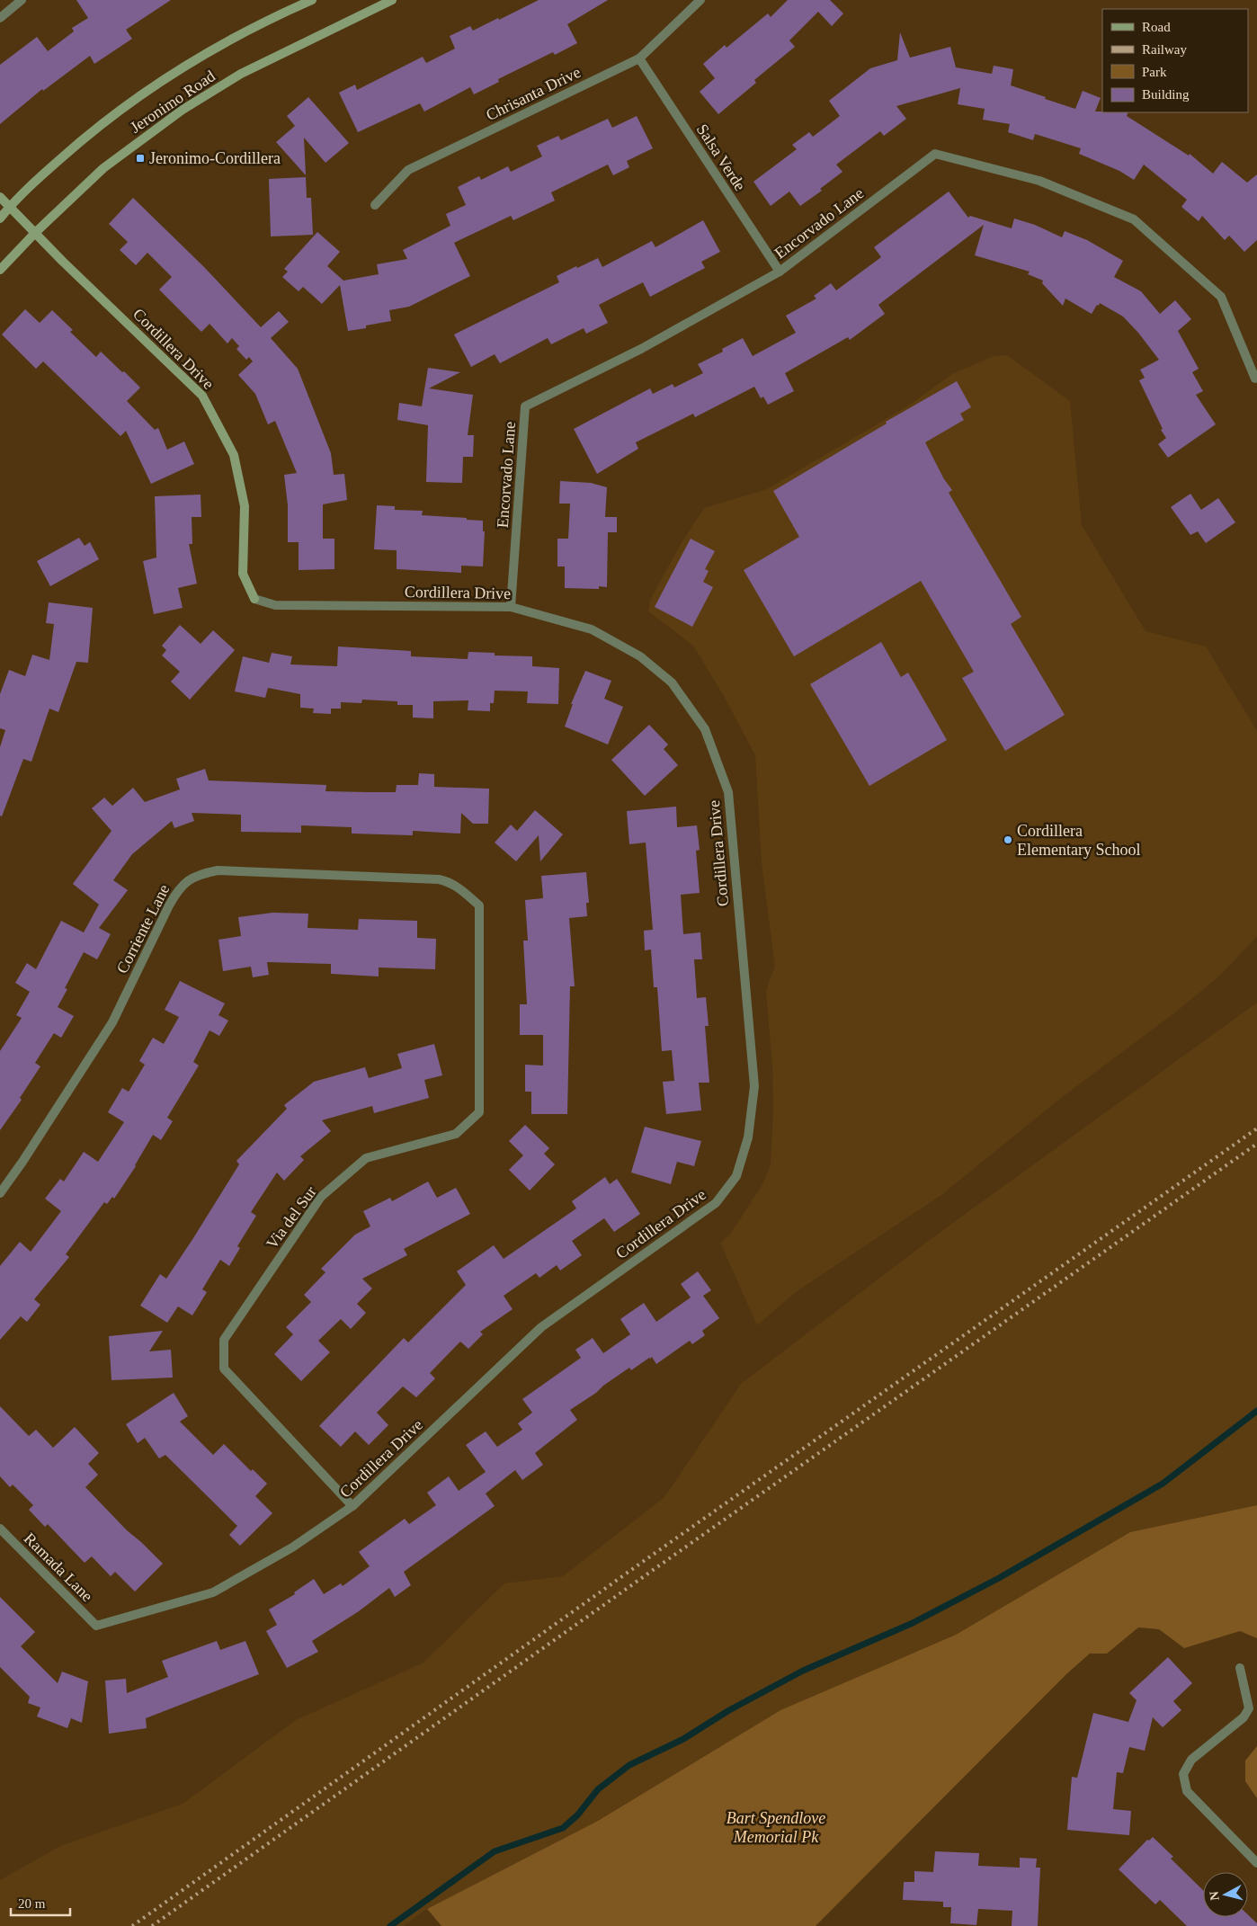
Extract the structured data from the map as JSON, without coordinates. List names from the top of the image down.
{
  "streets": {
    "main road": ["Jeronimo Road", "Cordillera Drive"],
    "street": [
      "Chrisanta Drive",
      "Salsa Verde",
      "Encorvado Lane",
      "Corriente Lane",
      "Via del Sur",
      "Ramada Lane"
    ]
  },
  "crossings": [
    ["Chrisanta Drive", "Salsa Verde"],
    ["Jeronimo Road", "Cordillera Drive"],
    ["Salsa Verde", "Encorvado Lane"],
    ["Encorvado Lane", "Cordillera Drive"],
    ["Cordillera Drive", "Via del Sur"],
    ["Cordillera Drive", "Ramada Lane"],
    ["Corriente Lane", "Via del Sur"]
  ],
  "parks": ["Bart Spendlove Memorial Pk"],
  "places": {
    "transit": ["Jeronimo-Cordillera"],
    "other": ["Cordillera Elementary School"]
  },
  "legend": [
    "Road",
    "Railway",
    "Park",
    "Building"
  ],
  "scale_bar": "20 m",
  "north": "left"
}
